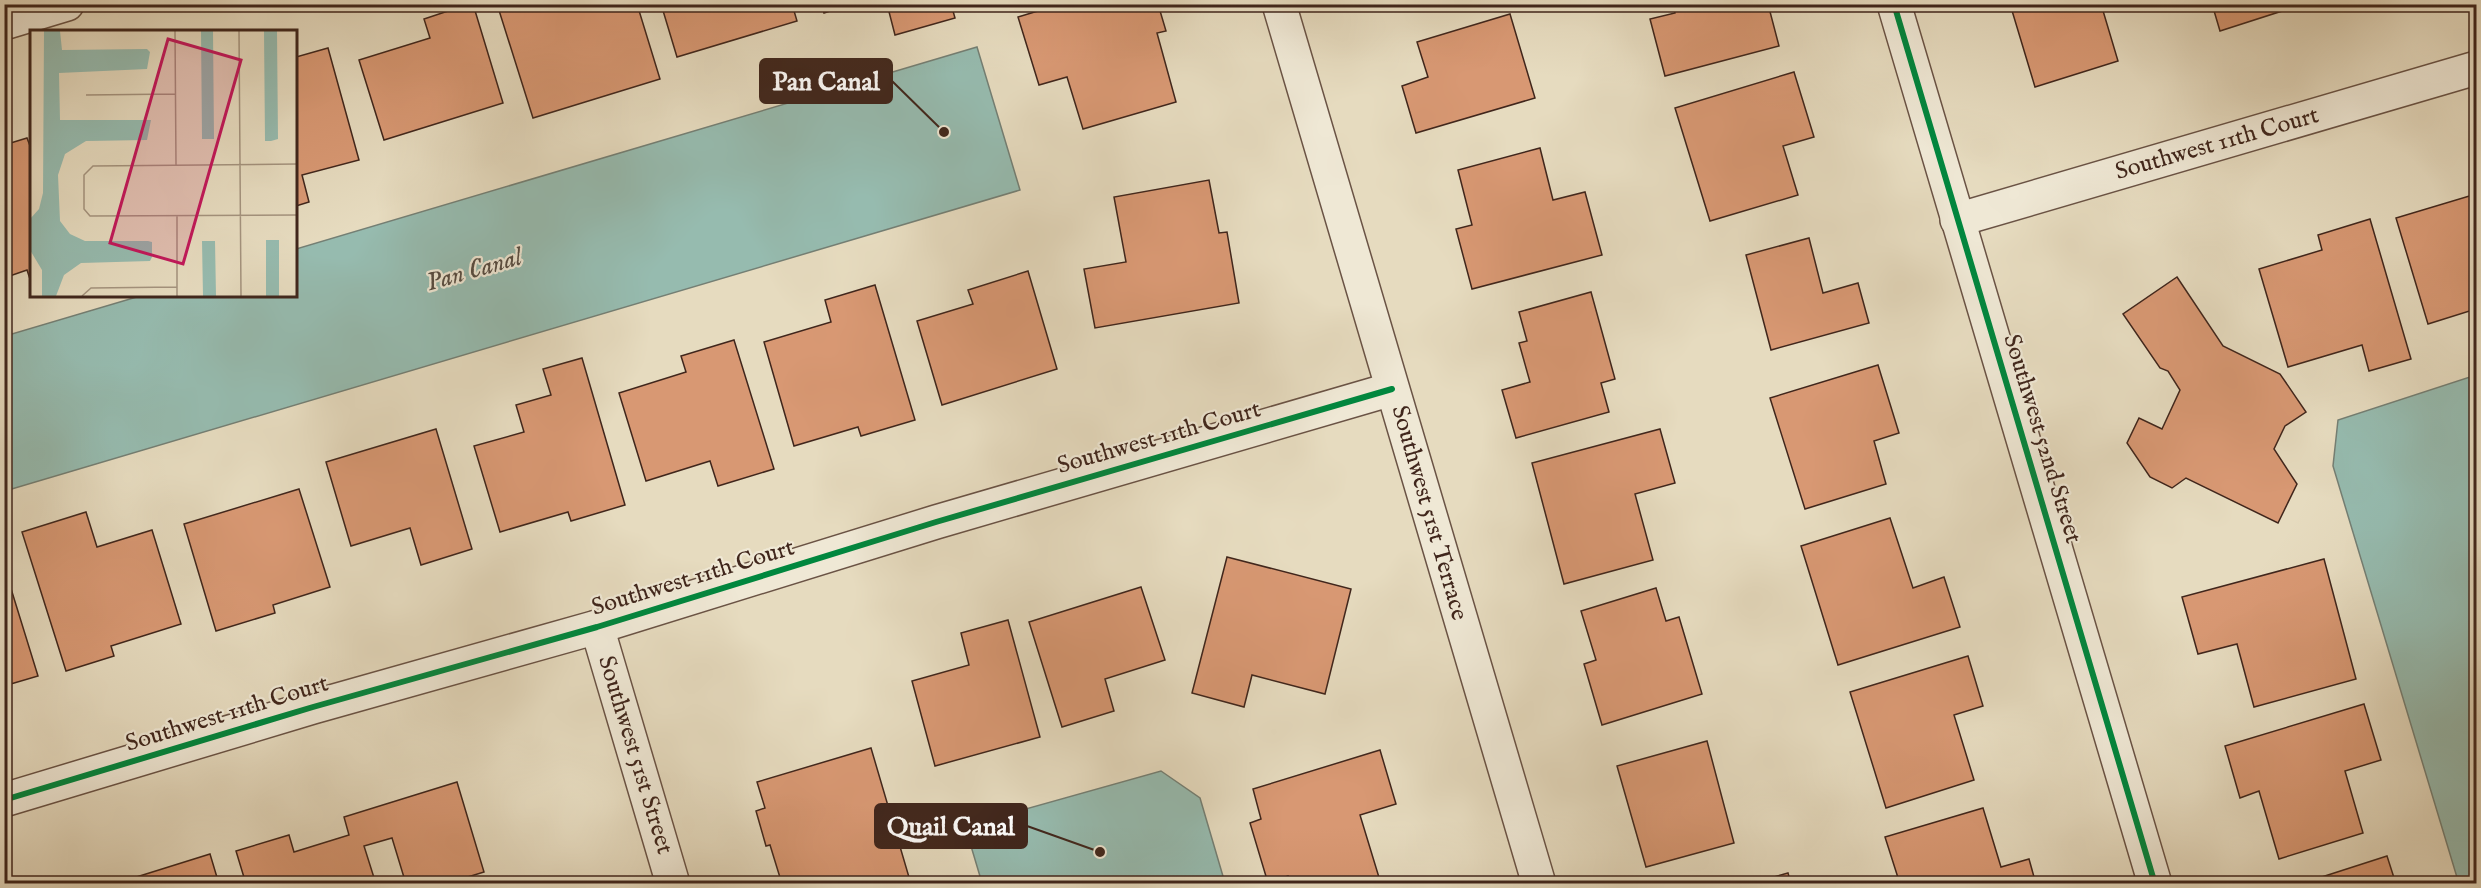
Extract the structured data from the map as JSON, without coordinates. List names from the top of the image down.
{
  "streets": {
    "street": [
      "Southwest 11th Court",
      "Southwest 52nd Street",
      "Southwest 51st Terrace",
      "Southwest 51st Street"
    ]
  },
  "crossings": [
    ["Southwest 11th Court", "Southwest 52nd Street"],
    ["Southwest 11th Court", "Southwest 51st Terrace"],
    ["Southwest 11th Court", "Southwest 51st Street"]
  ],
  "water": ["Pan Canal"],
  "places": ["Pan Canal", "Quail Canal"]
}
